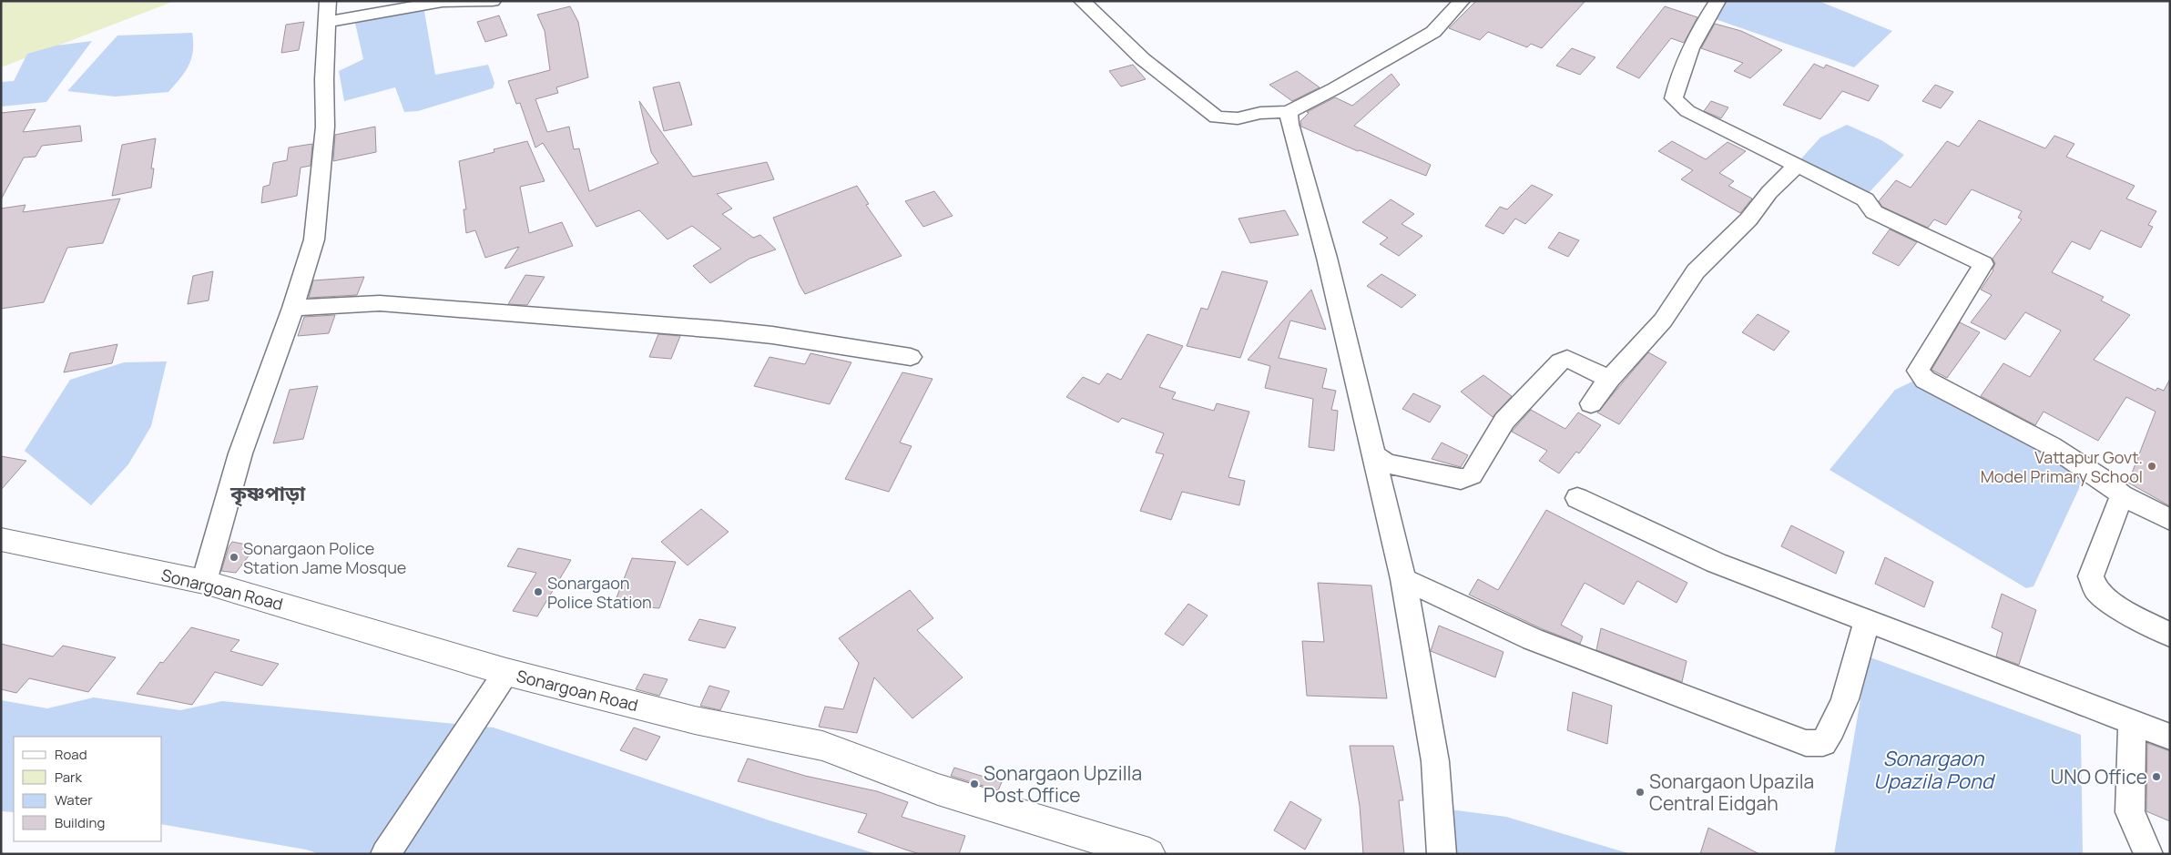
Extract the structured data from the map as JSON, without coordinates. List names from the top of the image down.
{
  "streets": {
    "main road": ["Sonargoan Road"]
  },
  "districts": ["কৃষ্ণপাড়া"],
  "water": ["Sonargaon Upazila Pond"],
  "places": [
    "Vattapur Govt. Model Primary School",
    "Sonargaon Police Station Jame Mosque",
    "Sonargaon Police Station",
    "UNO Office",
    "Sonargaon Upzilla Post Office",
    "Sonargaon Upazila Central Eidgah"
  ],
  "legend": [
    "Road",
    "Park",
    "Water",
    "Building"
  ]
}
